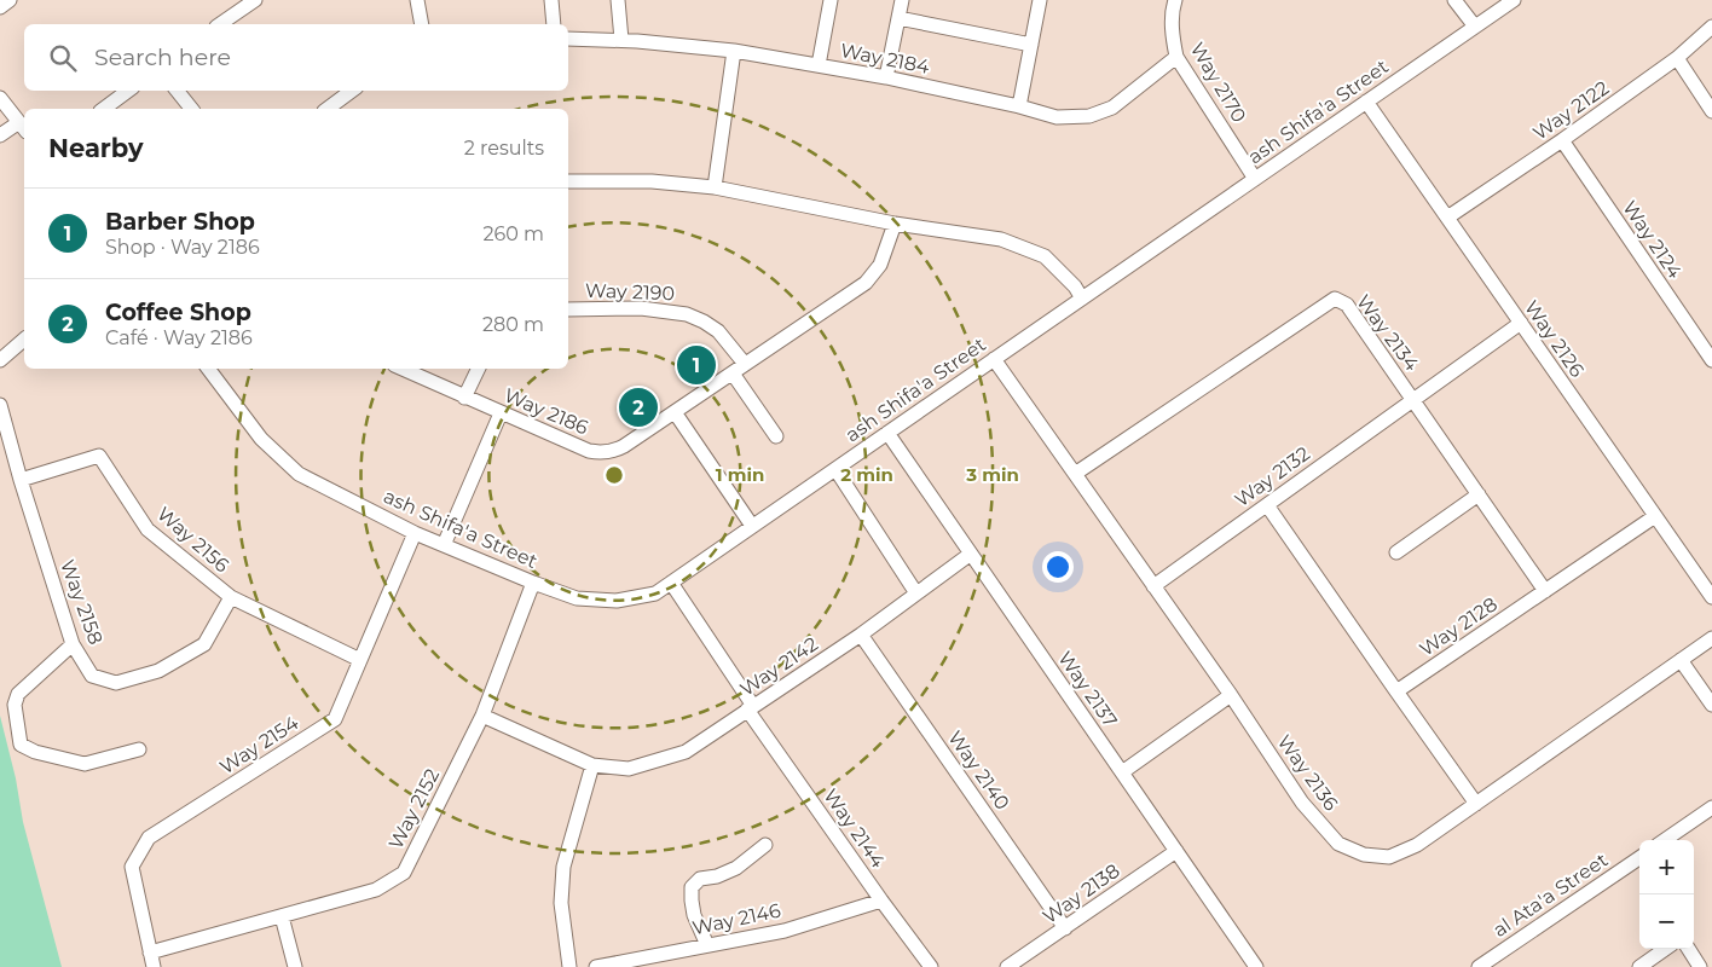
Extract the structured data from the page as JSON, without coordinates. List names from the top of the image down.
{
  "streets": {
    "street": [
      "Way 2184",
      "Way 2170",
      "Way 2122",
      "ash Shifa'a Street",
      "Way 2124",
      "Way 2190",
      "Way 2134",
      "Way 2126",
      "Way 2186",
      "Way 2132",
      "Way 2156",
      "Way 2158",
      "Way 2128",
      "Way 2142",
      "Way 2137",
      "Way 2154",
      "Way 2140",
      "Way 2136",
      "Way 2152",
      "Way 2144",
      "Way 2138",
      "al Ata'a Street",
      "Way 2146"
    ]
  },
  "crossings": [
    ["Way 2184", "Way 2170"],
    ["Way 2170", "ash Shifa'a Street"],
    ["Way 2122", "Way 2124"],
    ["Way 2122", "Way 2126"],
    ["ash Shifa'a Street", "Way 2126"],
    ["ash Shifa'a Street", "Way 2137"],
    ["ash Shifa'a Street", "Way 2154"],
    ["ash Shifa'a Street", "Way 2136"],
    ["ash Shifa'a Street", "Way 2152"],
    ["ash Shifa'a Street", "Way 2144"],
    ["Way 2190", "Way 2186"],
    ["Way 2134", "Way 2132"],
    ["Way 2134", "Way 2128"],
    ["Way 2134", "Way 2136"],
    ["Way 2126", "Way 2132"],
    ["Way 2126", "Way 2128"],
    ["Way 2132", "Way 2136"],
    ["Way 2156", "Way 2158"],
    ["Way 2156", "Way 2154"],
    ["Way 2142", "Way 2137"],
    ["Way 2142", "Way 2140"],
    ["Way 2142", "Way 2152"],
    ["Way 2142", "Way 2144"],
    ["Way 2137", "Way 2138"],
    ["Way 2154", "Way 2152"],
    ["Way 2140", "Way 2138"],
    ["Way 2144", "Way 2146"]
  ],
  "page": {
    "search": "Search here",
    "heading": ["Nearby", "2 results"],
    "list": [
      {
        "mark": "1",
        "name": "Barber Shop",
        "note": "Shop · Way 2186",
        "value": "260 m"
      },
      {
        "mark": "2",
        "name": "Coffee Shop",
        "note": "Café · Way 2186",
        "value": "280 m"
      }
    ],
    "pins": ["1", "2"],
    "map_buttons": ["+", "−"]
  },
  "rings": ["1 min", "2 min", "3 min"]
}
